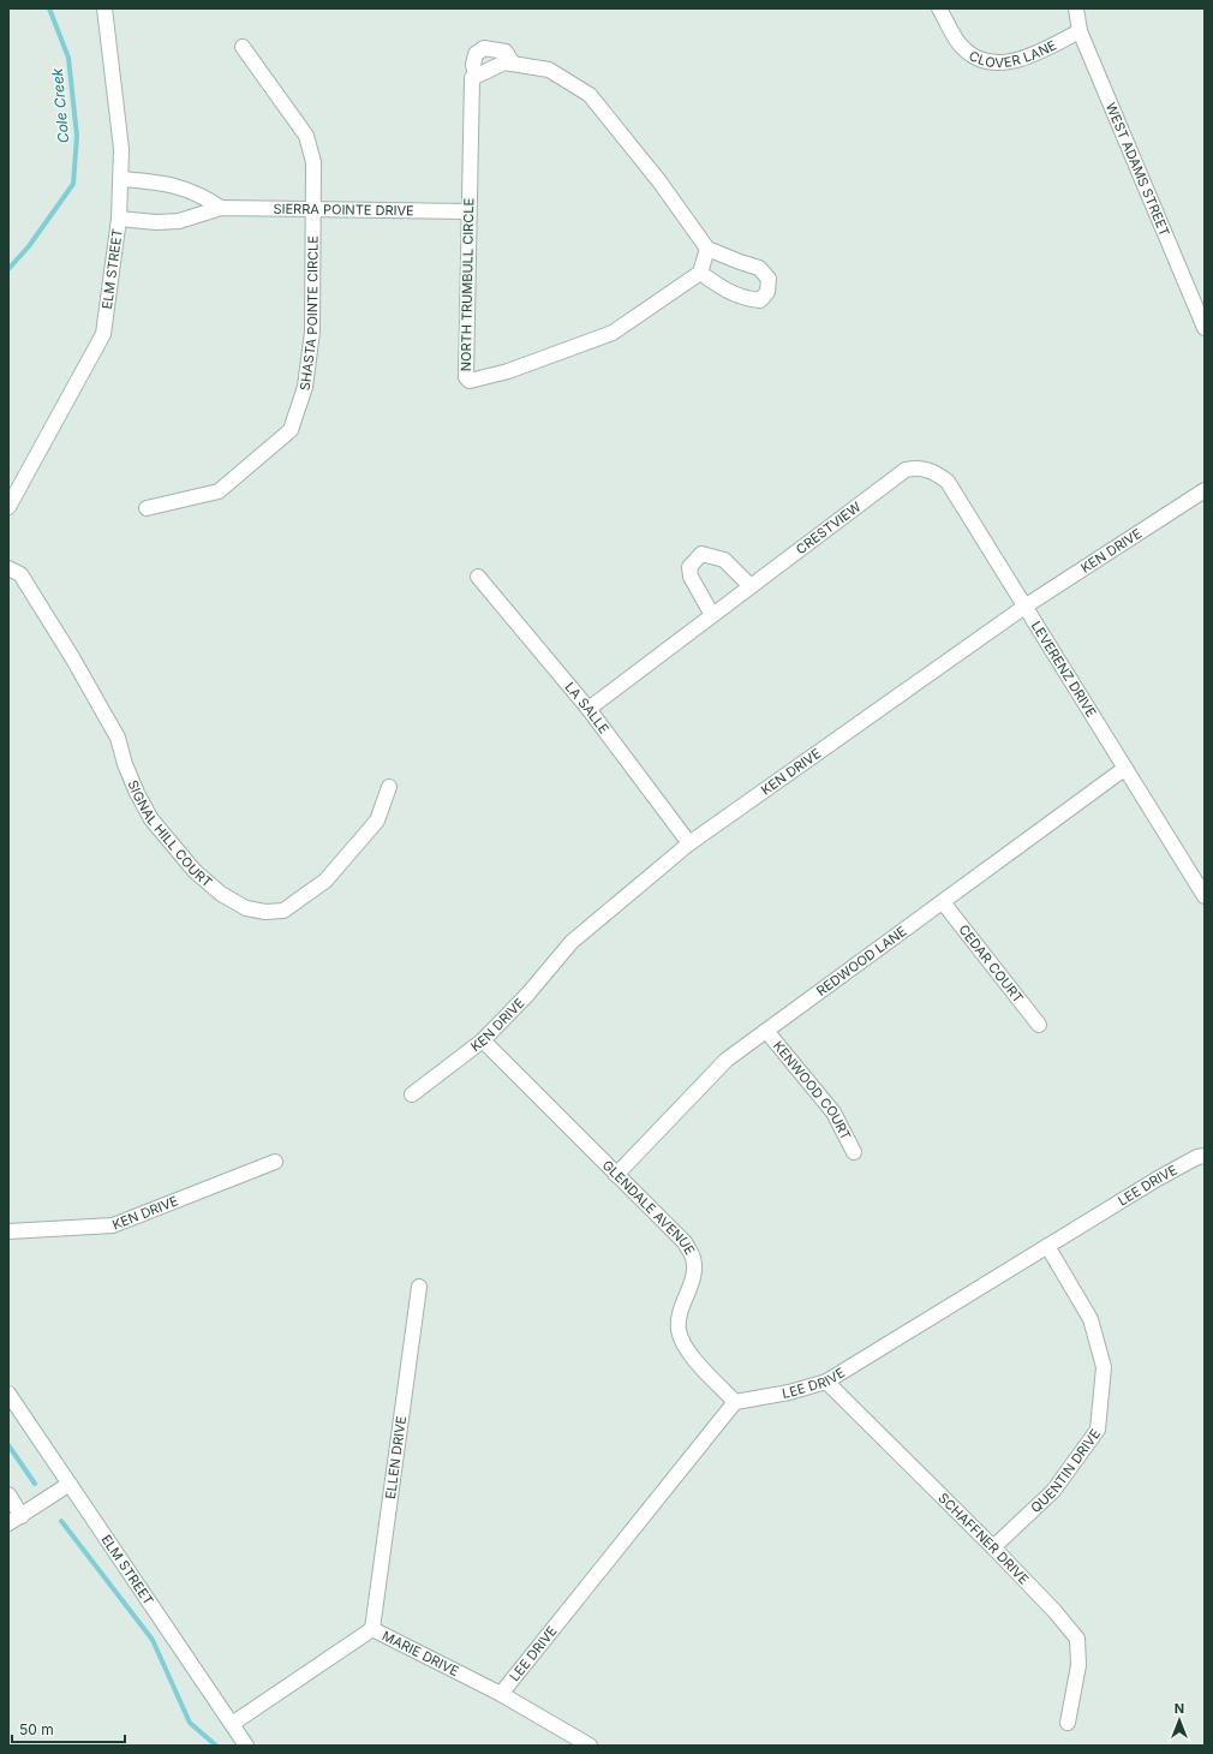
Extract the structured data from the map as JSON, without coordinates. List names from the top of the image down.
{
  "streets": {
    "street": [
      "CLOVER LANE",
      "WEST ADAMS STREET",
      "SIERRA POINTE DRIVE",
      "ELM STREET",
      "NORTH TRUMBULL CIRCLE",
      "SHASTA POINTE CIRCLE",
      "CRESTVIEW",
      "KEN DRIVE",
      "LEVERENZ DRIVE",
      "LA SALLE",
      "SIGNAL HILL COURT",
      "REDWOOD LANE",
      "CEDAR COURT",
      "KENWOOD COURT",
      "LEE DRIVE",
      "GLENDALE AVENUE",
      "ELLEN DRIVE",
      "QUENTIN DRIVE",
      "SCHAFFNER DRIVE",
      "MARIE DRIVE"
    ]
  },
  "crossings": [
    ["CLOVER LANE", "WEST ADAMS STREET"],
    ["SIERRA POINTE DRIVE", "ELM STREET"],
    ["SIERRA POINTE DRIVE", "NORTH TRUMBULL CIRCLE"],
    ["SIERRA POINTE DRIVE", "SHASTA POINTE CIRCLE"],
    ["ELM STREET", "MARIE DRIVE"],
    ["CRESTVIEW", "LEVERENZ DRIVE"],
    ["CRESTVIEW", "LA SALLE"],
    ["KEN DRIVE", "LEVERENZ DRIVE"],
    ["KEN DRIVE", "LA SALLE"],
    ["KEN DRIVE", "GLENDALE AVENUE"],
    ["LEVERENZ DRIVE", "REDWOOD LANE"],
    ["REDWOOD LANE", "CEDAR COURT"],
    ["REDWOOD LANE", "KENWOOD COURT"],
    ["REDWOOD LANE", "GLENDALE AVENUE"],
    ["LEE DRIVE", "GLENDALE AVENUE"],
    ["LEE DRIVE", "QUENTIN DRIVE"],
    ["LEE DRIVE", "SCHAFFNER DRIVE"],
    ["LEE DRIVE", "MARIE DRIVE"],
    ["ELLEN DRIVE", "MARIE DRIVE"],
    ["QUENTIN DRIVE", "SCHAFFNER DRIVE"]
  ],
  "water": ["Cole Creek"],
  "scale_bar": "50 m",
  "north": "top"
}
